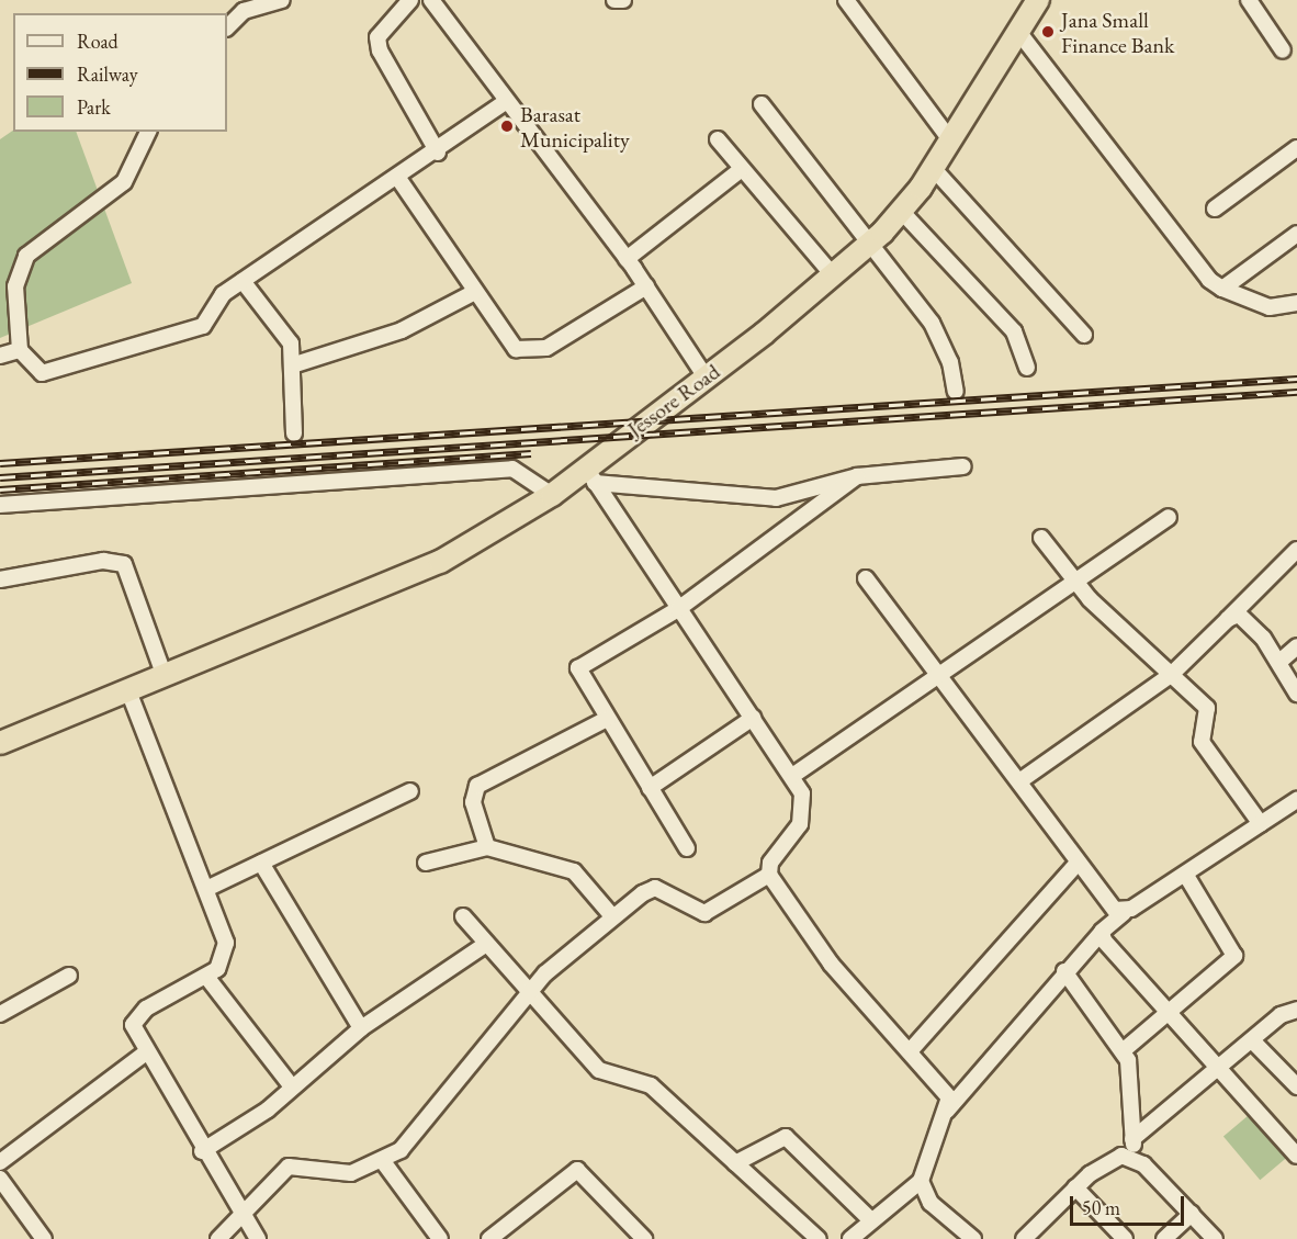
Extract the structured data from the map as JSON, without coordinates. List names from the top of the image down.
{
  "streets": {
    "highway": ["Jessore Road"]
  },
  "places": ["Jana Small Finance Bank", "Barasat Municipality"],
  "legend": ["Road", "Railway", "Park"],
  "scale_bar": "50 m"
}
